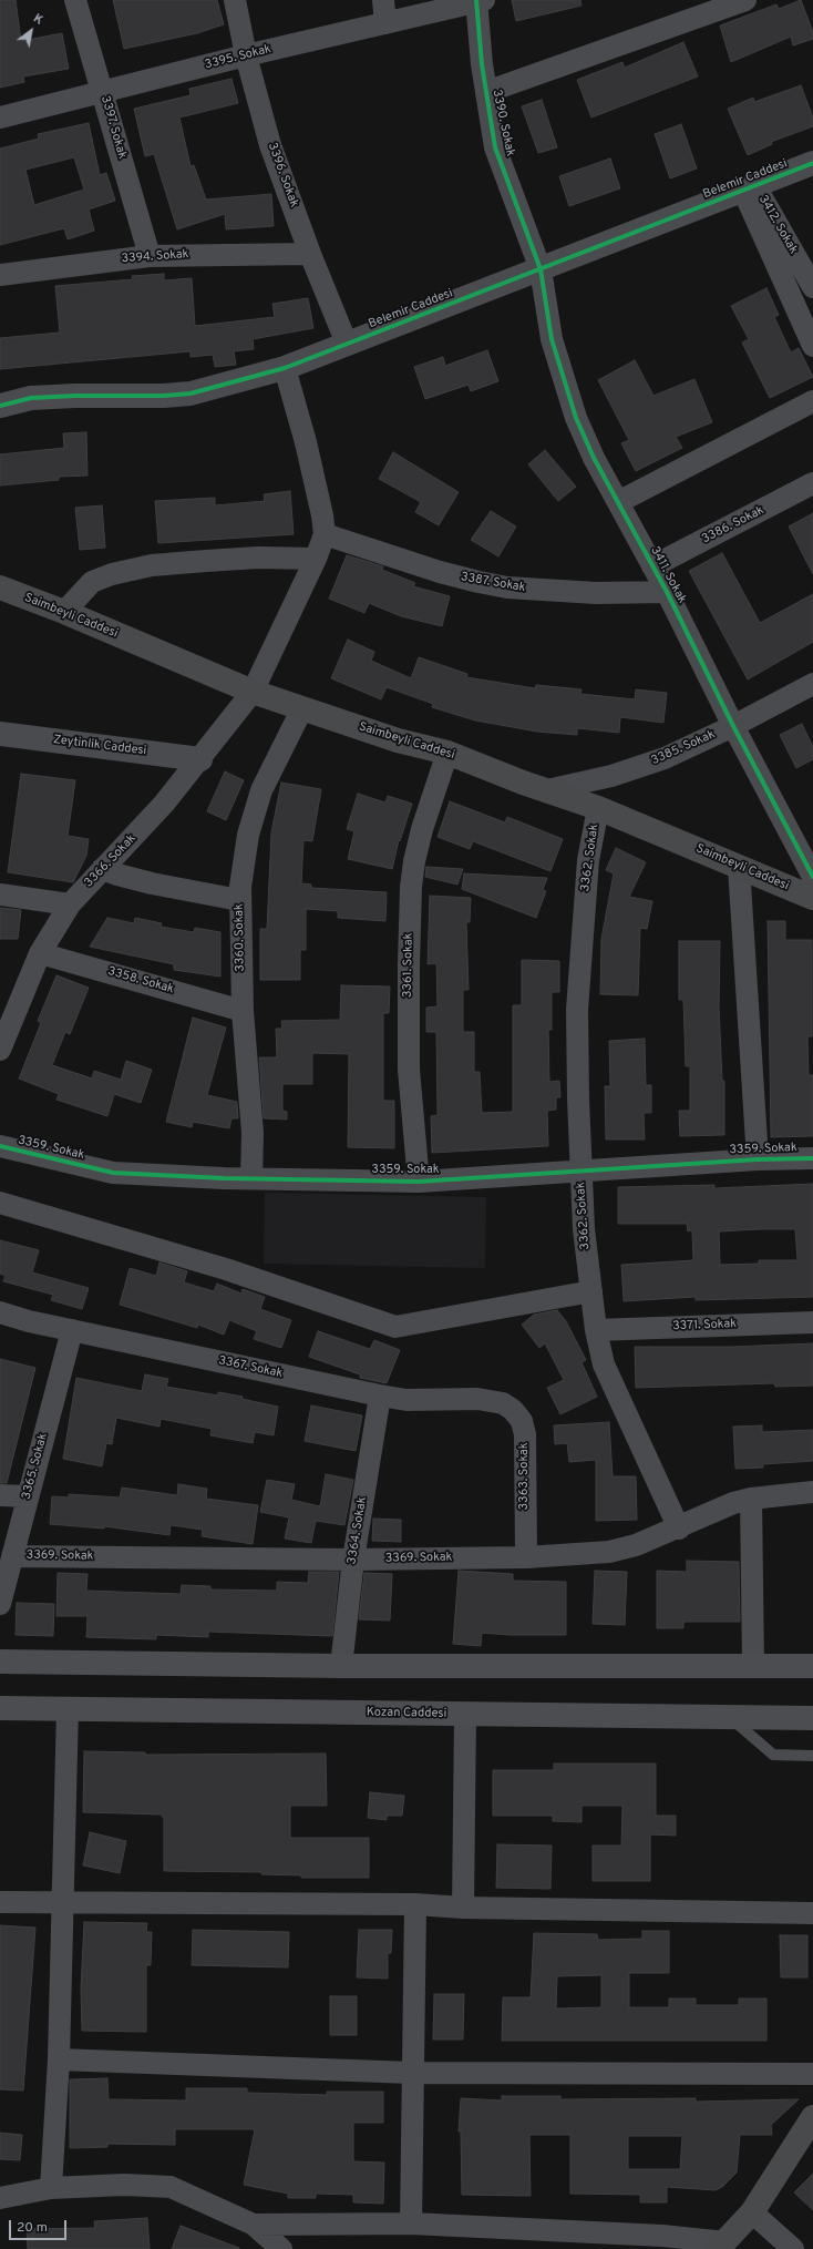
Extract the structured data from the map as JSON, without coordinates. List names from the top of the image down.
{
  "streets": {
    "highway": ["Kozan Caddesi"],
    "main road": ["Saimbeyli Caddesi"],
    "street": [
      "3395. Sokak",
      "3390. Sokak",
      "3397. Sokak",
      "3396. Sokak",
      "Belemir Caddesi",
      "3412. Sokak",
      "3394. Sokak",
      "3386. Sokak",
      "3411. Sokak",
      "3387. Sokak",
      "Zeytinlik Caddesi",
      "3385. Sokak",
      "3362. Sokak",
      "3366. Sokak",
      "3360. Sokak",
      "3361. Sokak",
      "3358. Sokak",
      "3359. Sokak",
      "3371. Sokak",
      "3367. Sokak",
      "3365. Sokak",
      "3363. Sokak",
      "3364. Sokak",
      "3369. Sokak"
    ]
  },
  "crossings": [
    ["3395. Sokak", "3390. Sokak"],
    ["3395. Sokak", "3397. Sokak"],
    ["3395. Sokak", "3396. Sokak"],
    ["3390. Sokak", "Belemir Caddesi"],
    ["3390. Sokak", "3411. Sokak"],
    ["3397. Sokak", "3394. Sokak"],
    ["3396. Sokak", "Belemir Caddesi"],
    ["3396. Sokak", "3394. Sokak"],
    ["Belemir Caddesi", "3412. Sokak"],
    ["Belemir Caddesi", "3411. Sokak"],
    ["3386. Sokak", "3411. Sokak"],
    ["3411. Sokak", "3387. Sokak"],
    ["3411. Sokak", "3385. Sokak"],
    ["3387. Sokak", "3366. Sokak"],
    ["Saimbeyli Caddesi", "3385. Sokak"],
    ["Saimbeyli Caddesi", "3362. Sokak"],
    ["Saimbeyli Caddesi", "3366. Sokak"],
    ["Saimbeyli Caddesi", "3360. Sokak"],
    ["Saimbeyli Caddesi", "3361. Sokak"],
    ["Zeytinlik Caddesi", "3366. Sokak"],
    ["3362. Sokak", "3359. Sokak"],
    ["3362. Sokak", "3371. Sokak"],
    ["3362. Sokak", "3369. Sokak"],
    ["3366. Sokak", "3358. Sokak"],
    ["3360. Sokak", "3358. Sokak"],
    ["3360. Sokak", "3359. Sokak"],
    ["3361. Sokak", "3359. Sokak"],
    ["3367. Sokak", "3365. Sokak"],
    ["3367. Sokak", "3363. Sokak"],
    ["3367. Sokak", "3364. Sokak"],
    ["3365. Sokak", "3369. Sokak"],
    ["3363. Sokak", "3369. Sokak"],
    ["3364. Sokak", "3369. Sokak"]
  ],
  "scale_bar": "20 m",
  "north": "top right"
}
